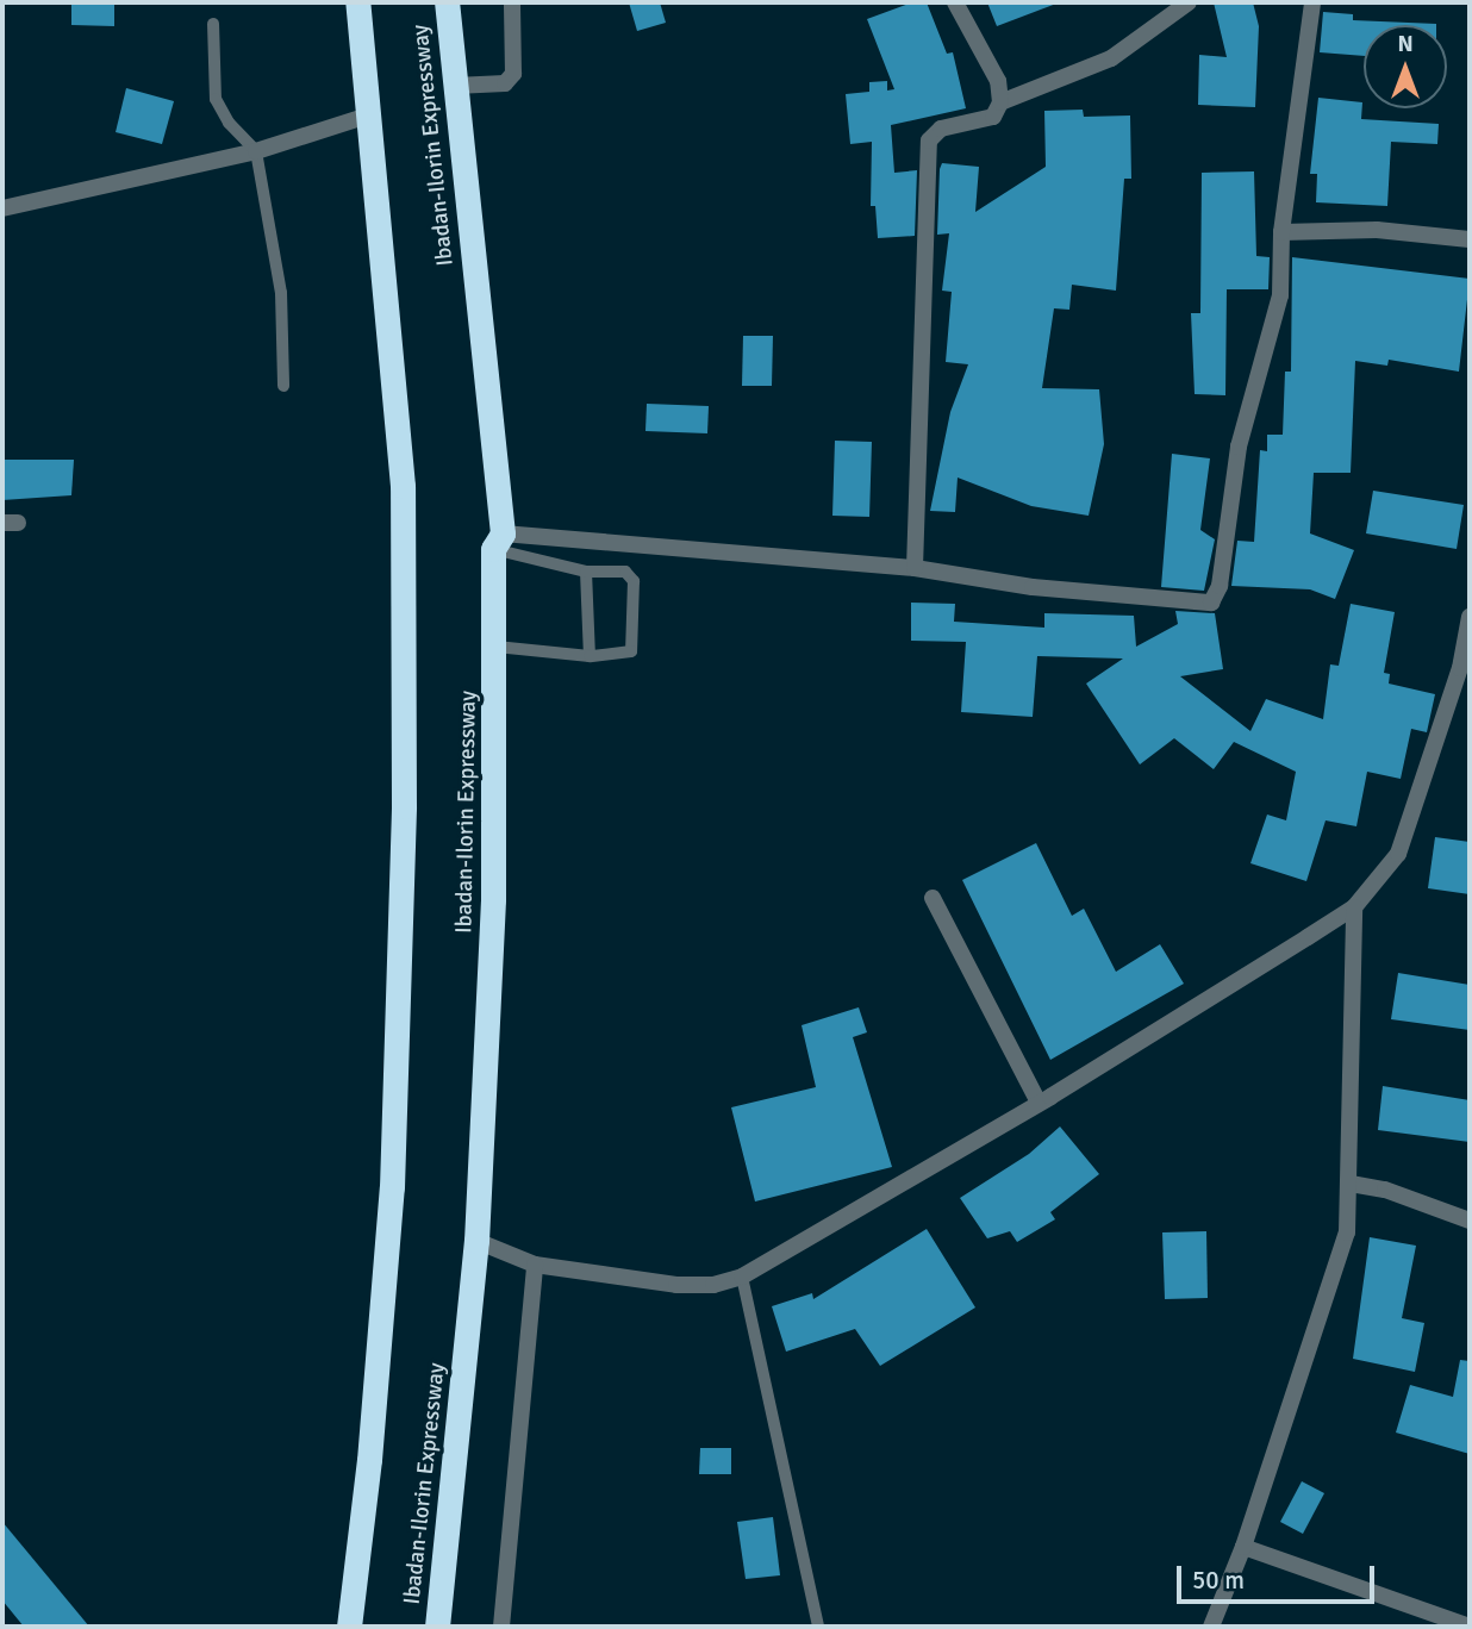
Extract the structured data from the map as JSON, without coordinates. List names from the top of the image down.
{
  "streets": {
    "highway": ["Ibadan-Ilorin Expressway"]
  },
  "scale_bar": "50 m",
  "north": "top"
}
